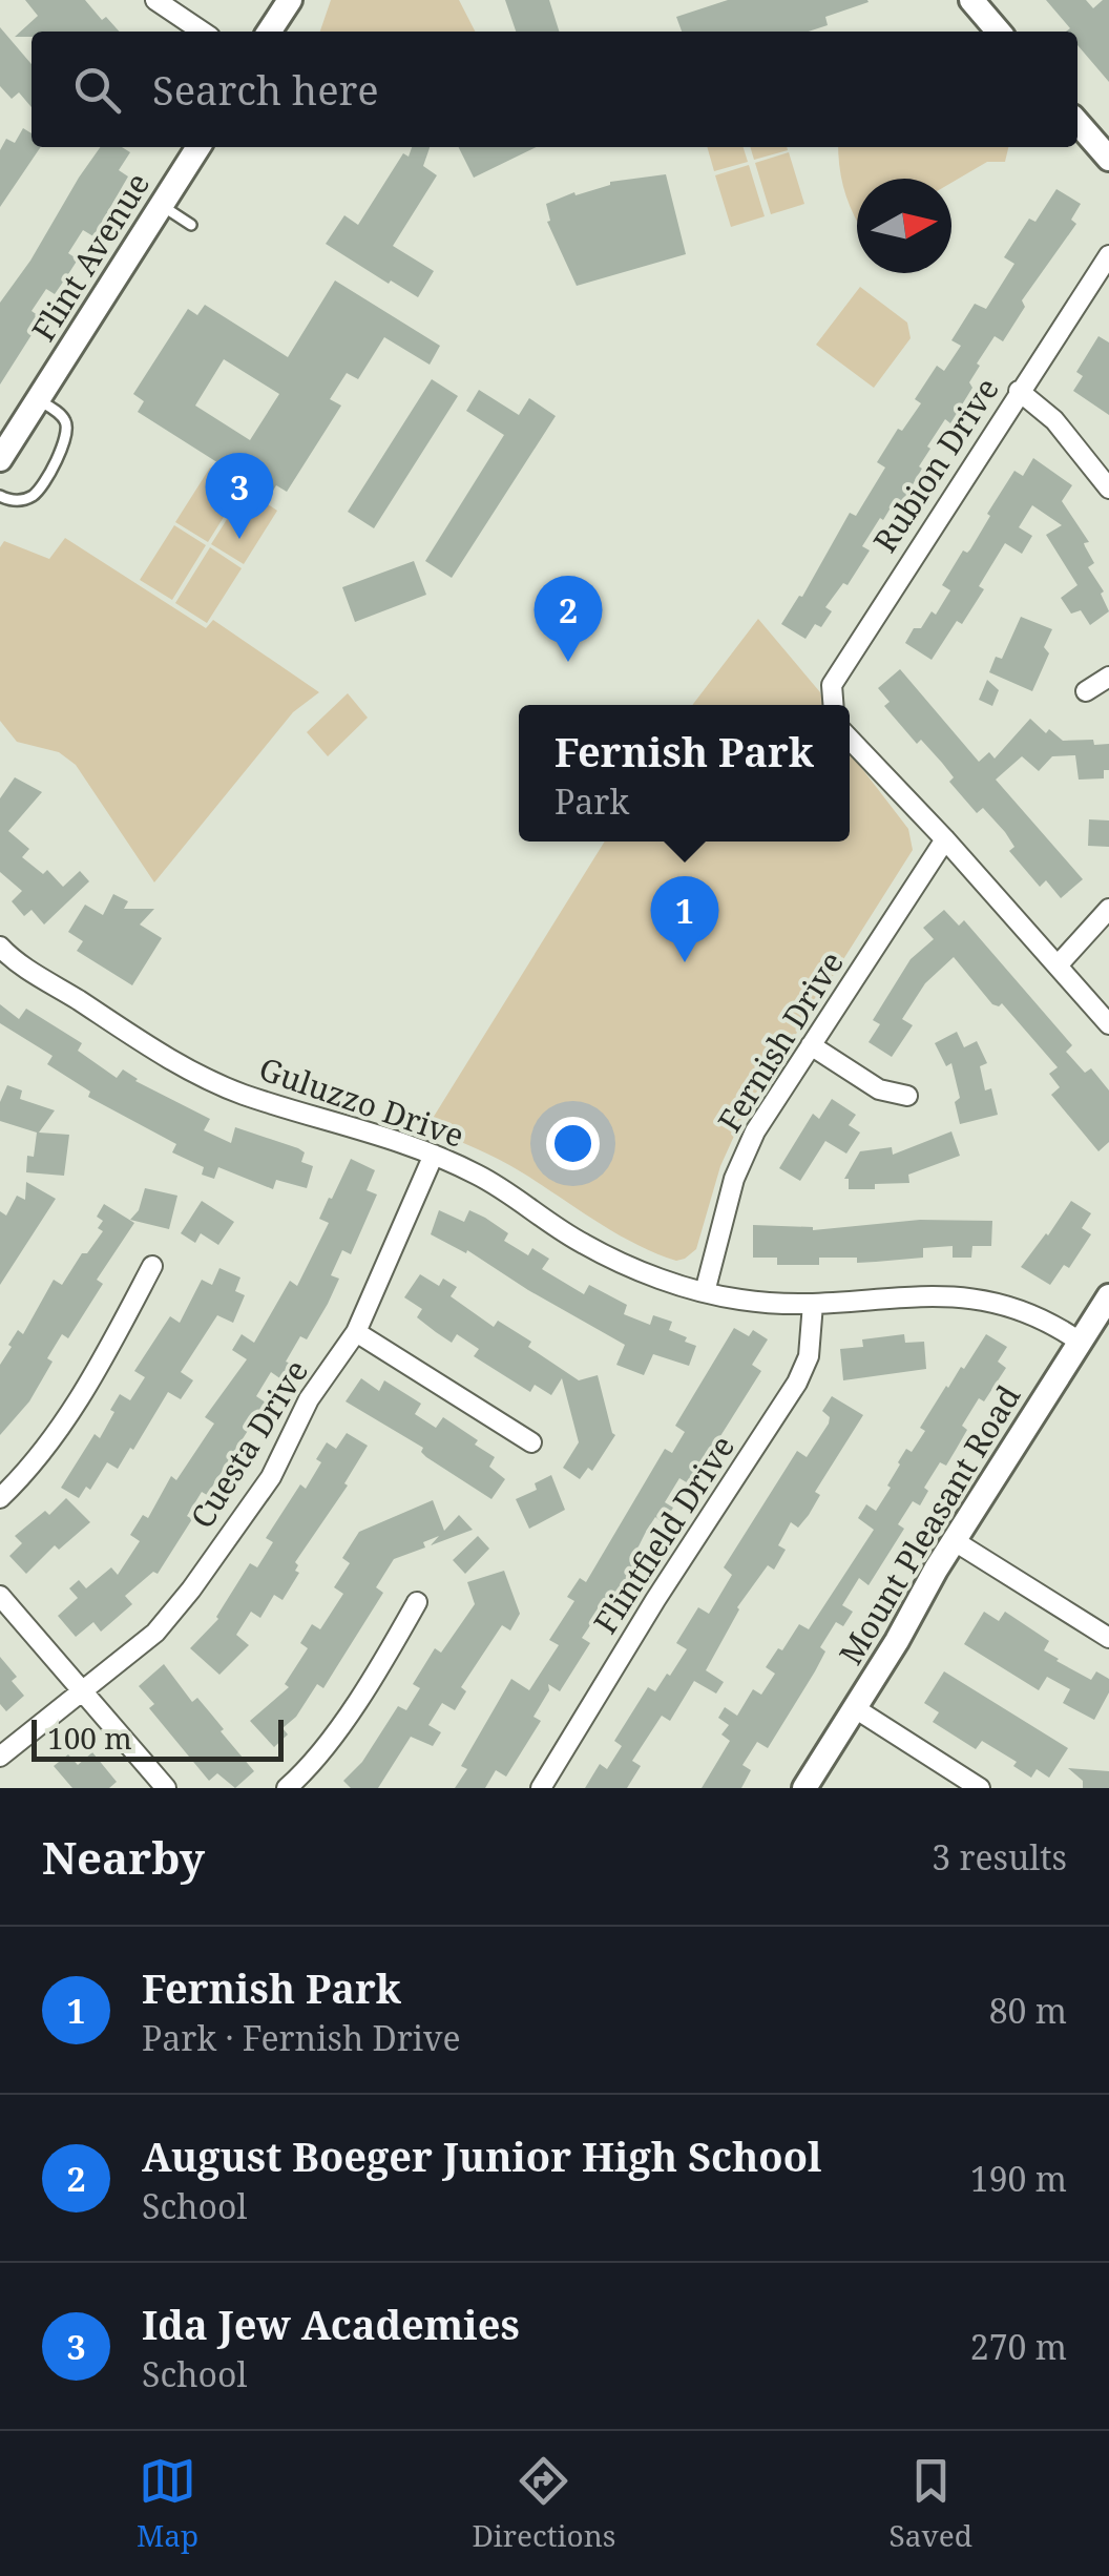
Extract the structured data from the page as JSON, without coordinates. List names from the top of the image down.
{
  "streets": {
    "street": [
      "Flint Avenue",
      "Rubion Drive",
      "Fernish Drive",
      "Guluzzo Drive",
      "Cuesta Drive",
      "Mount Pleasant Road",
      "Flintfield Drive"
    ]
  },
  "crossings": [
    ["Fernish Drive", "Guluzzo Drive"],
    ["Guluzzo Drive", "Cuesta Drive"],
    ["Guluzzo Drive", "Mount Pleasant Road"],
    ["Guluzzo Drive", "Flintfield Drive"]
  ],
  "scale_bar": "100 m",
  "north": "right",
  "page": {
    "search": "Search here",
    "pins": ["3", "2", "1"],
    "popup": ["Fernish Park", "Park"],
    "scale": "100 m",
    "heading": ["Nearby", "3 results"],
    "list": [
      {
        "mark": "1",
        "name": "Fernish Park",
        "note": "Park · Fernish Drive",
        "value": "80 m"
      },
      {
        "mark": "2",
        "name": "August Boeger Junior High School",
        "note": "School",
        "value": "190 m"
      },
      {
        "mark": "3",
        "name": "Ida Jew Academies",
        "note": "School",
        "value": "270 m"
      }
    ],
    "nav": ["Map", "Directions", "Saved"]
  }
}
